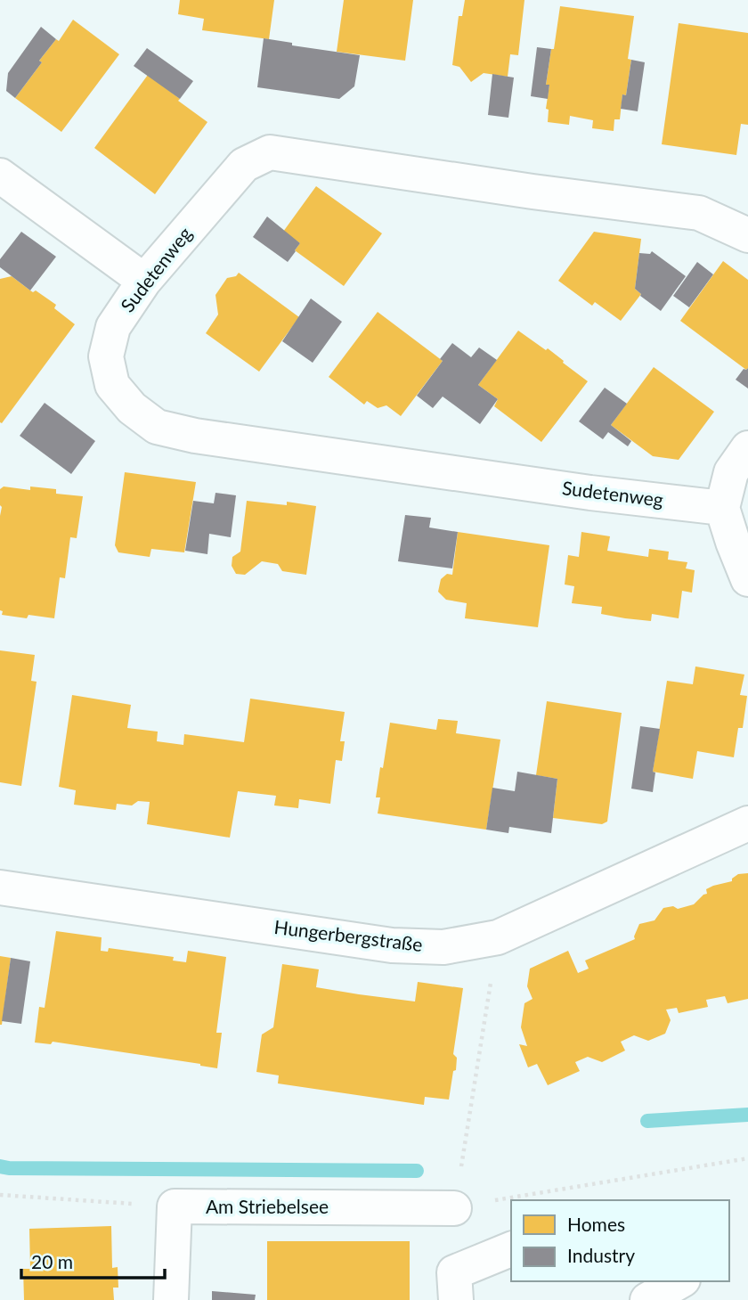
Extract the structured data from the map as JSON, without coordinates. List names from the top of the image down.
{
  "streets": {
    "street": ["Sudetenweg", "Hungerbergstraße", "Am Striebelsee"]
  },
  "legend": ["Homes", "Industry"],
  "scale_bar": "20 m"
}
